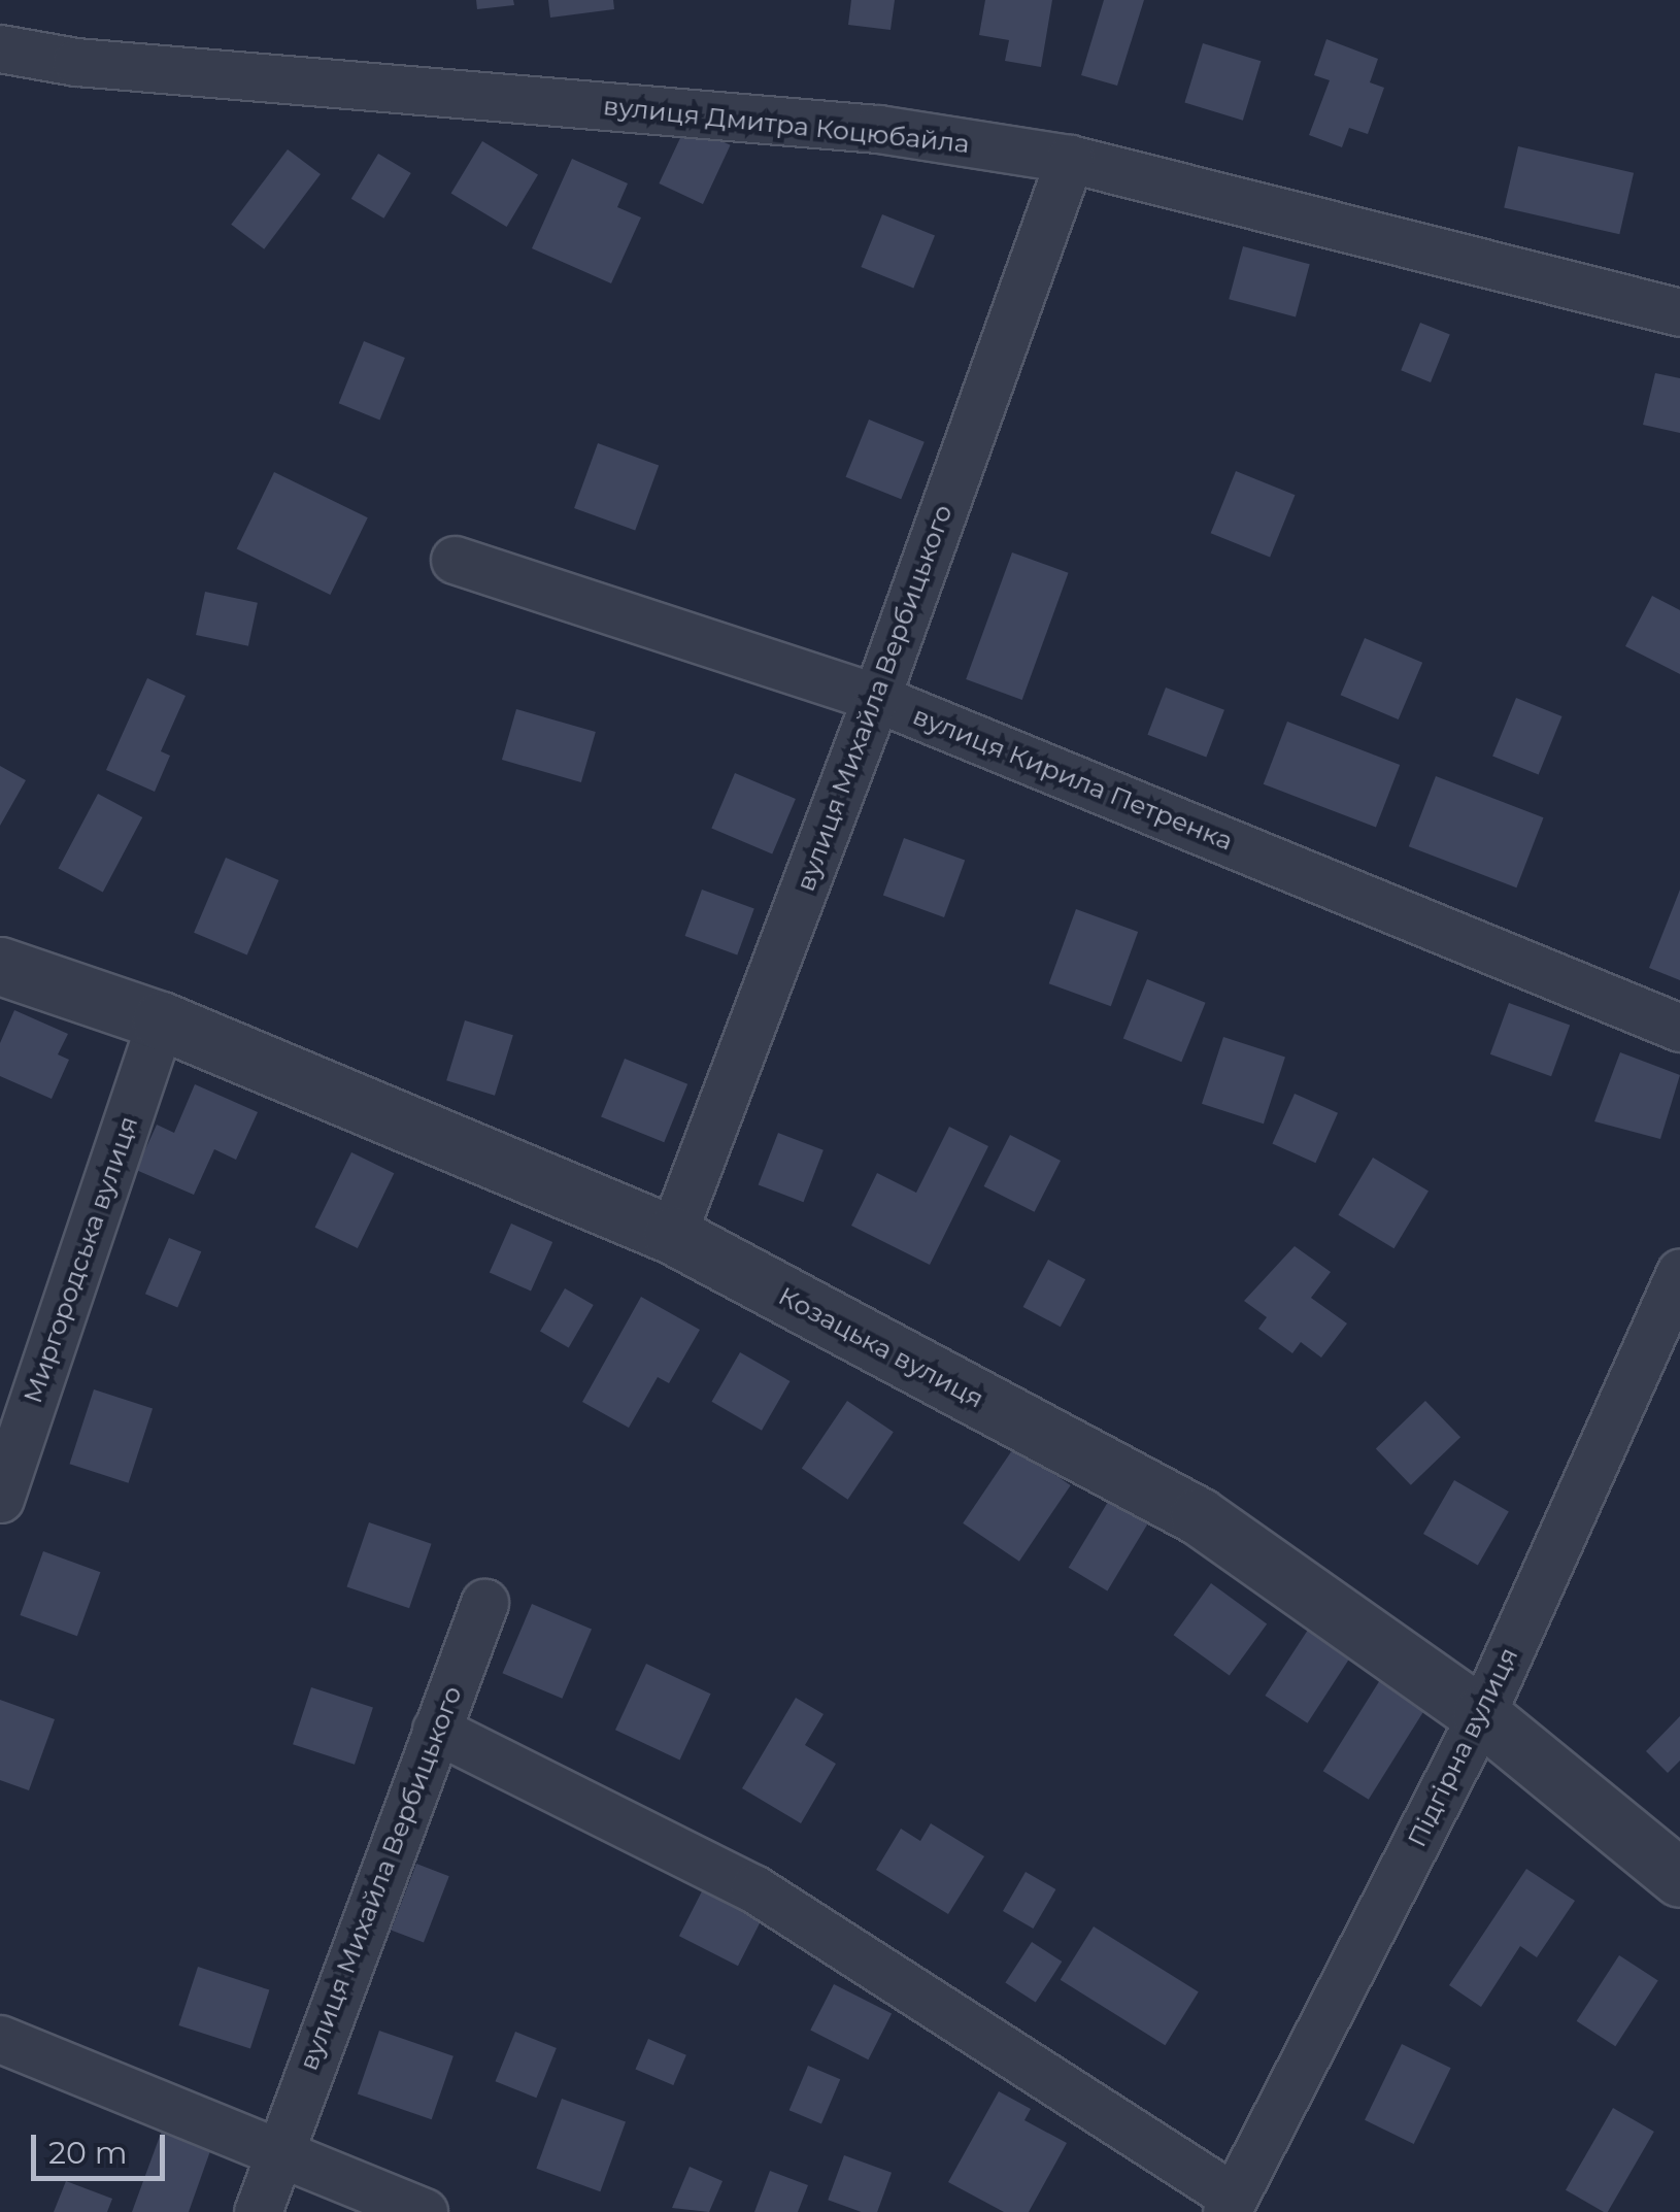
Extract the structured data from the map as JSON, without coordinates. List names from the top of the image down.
{
  "streets": {
    "street": [
      "вулиця Дмитра Коцюбайла",
      "вулиця Михайла Вербицького",
      "вулиця Кирила Петренка",
      "Миргородська вулиця",
      "Козацька вулиця",
      "Підгірна вулиця"
    ]
  },
  "crossings": [
    ["вулиця Дмитра Коцюбайла", "вулиця Михайла Вербицького"],
    ["вулиця Михайла Вербицького", "вулиця Кирила Петренка"],
    ["вулиця Михайла Вербицького", "Козацька вулиця"],
    ["Миргородська вулиця", "Козацька вулиця"],
    ["Козацька вулиця", "Підгірна вулиця"]
  ],
  "scale_bar": "20 m"
}
